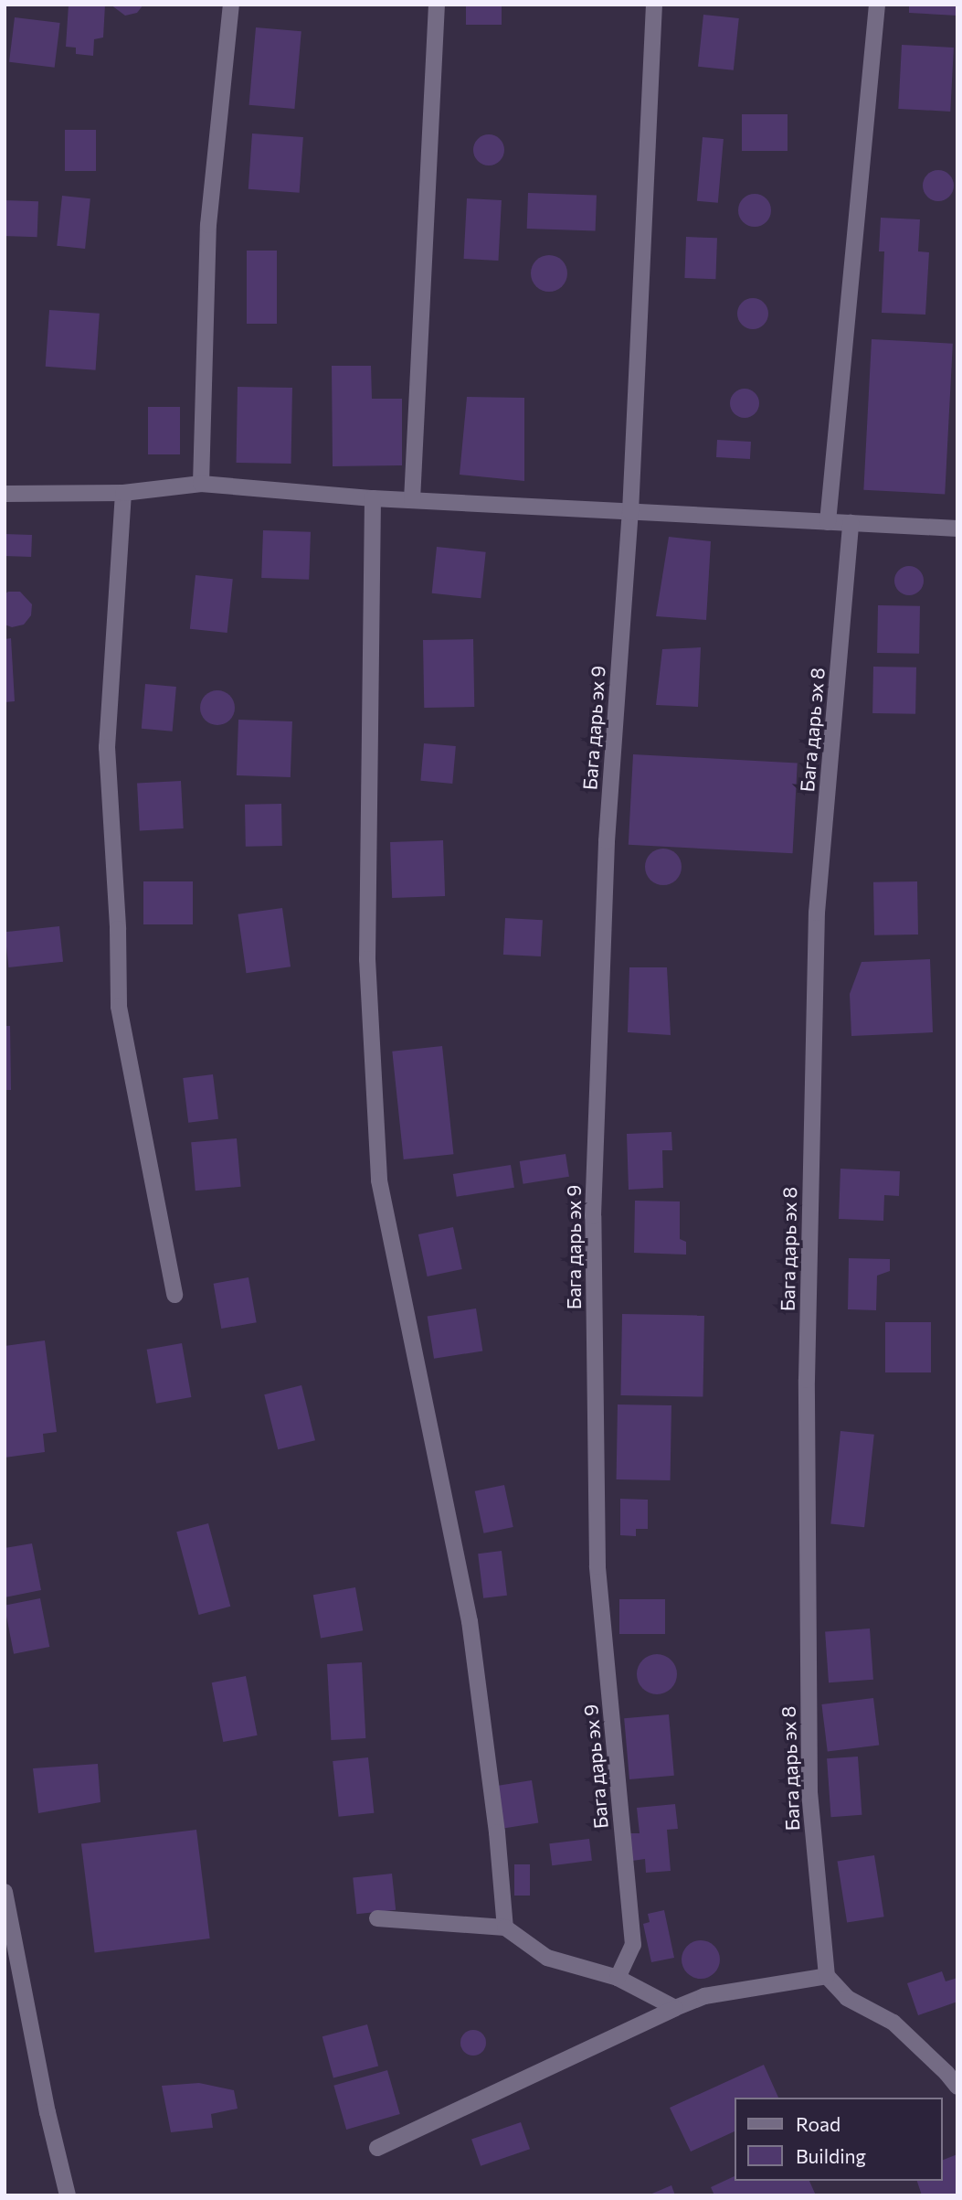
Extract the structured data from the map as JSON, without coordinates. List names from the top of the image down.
{
  "streets": {
    "street": ["Бага дарь эх 9", "Бага дарь эх 8"]
  },
  "legend": ["Road", "Building"]
}
